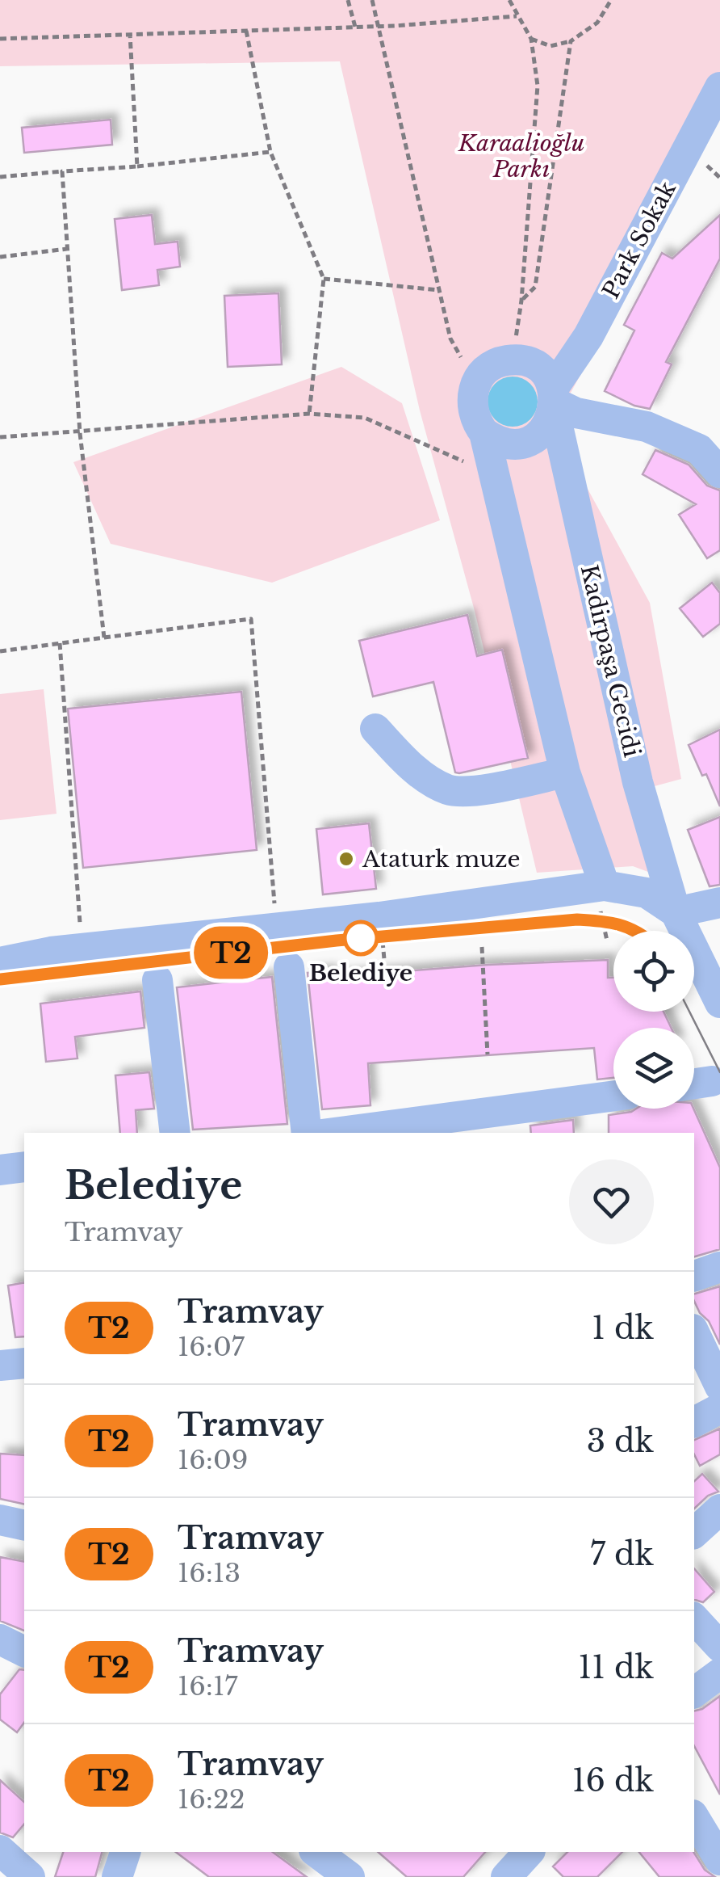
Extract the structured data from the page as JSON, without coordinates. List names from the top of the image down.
{
  "streets": {
    "street": ["Park Sokak", "Kadirpaşa Gecidi"]
  },
  "crossings": [
    ["Park Sokak", "Kadirpaşa Gecidi"]
  ],
  "parks": ["Karaalioğlu Parkı"],
  "places": ["Ataturk muze", "Belediye"],
  "lines": ["tram line T2"],
  "page": {
    "on_map": "T2",
    "heading": ["Belediye", "Tramvay"],
    "list": [
      {
        "mark": "T2",
        "name": "Tramvay",
        "note": "16:07",
        "value": "1 dk"
      },
      {
        "mark": "T2",
        "name": "Tramvay",
        "note": "16:09",
        "value": "3 dk"
      },
      {
        "mark": "T2",
        "name": "Tramvay",
        "note": "16:13",
        "value": "7 dk"
      },
      {
        "mark": "T2",
        "name": "Tramvay",
        "note": "16:17",
        "value": "11 dk"
      },
      {
        "mark": "T2",
        "name": "Tramvay",
        "note": "16:22",
        "value": "16 dk"
      }
    ]
  }
}
